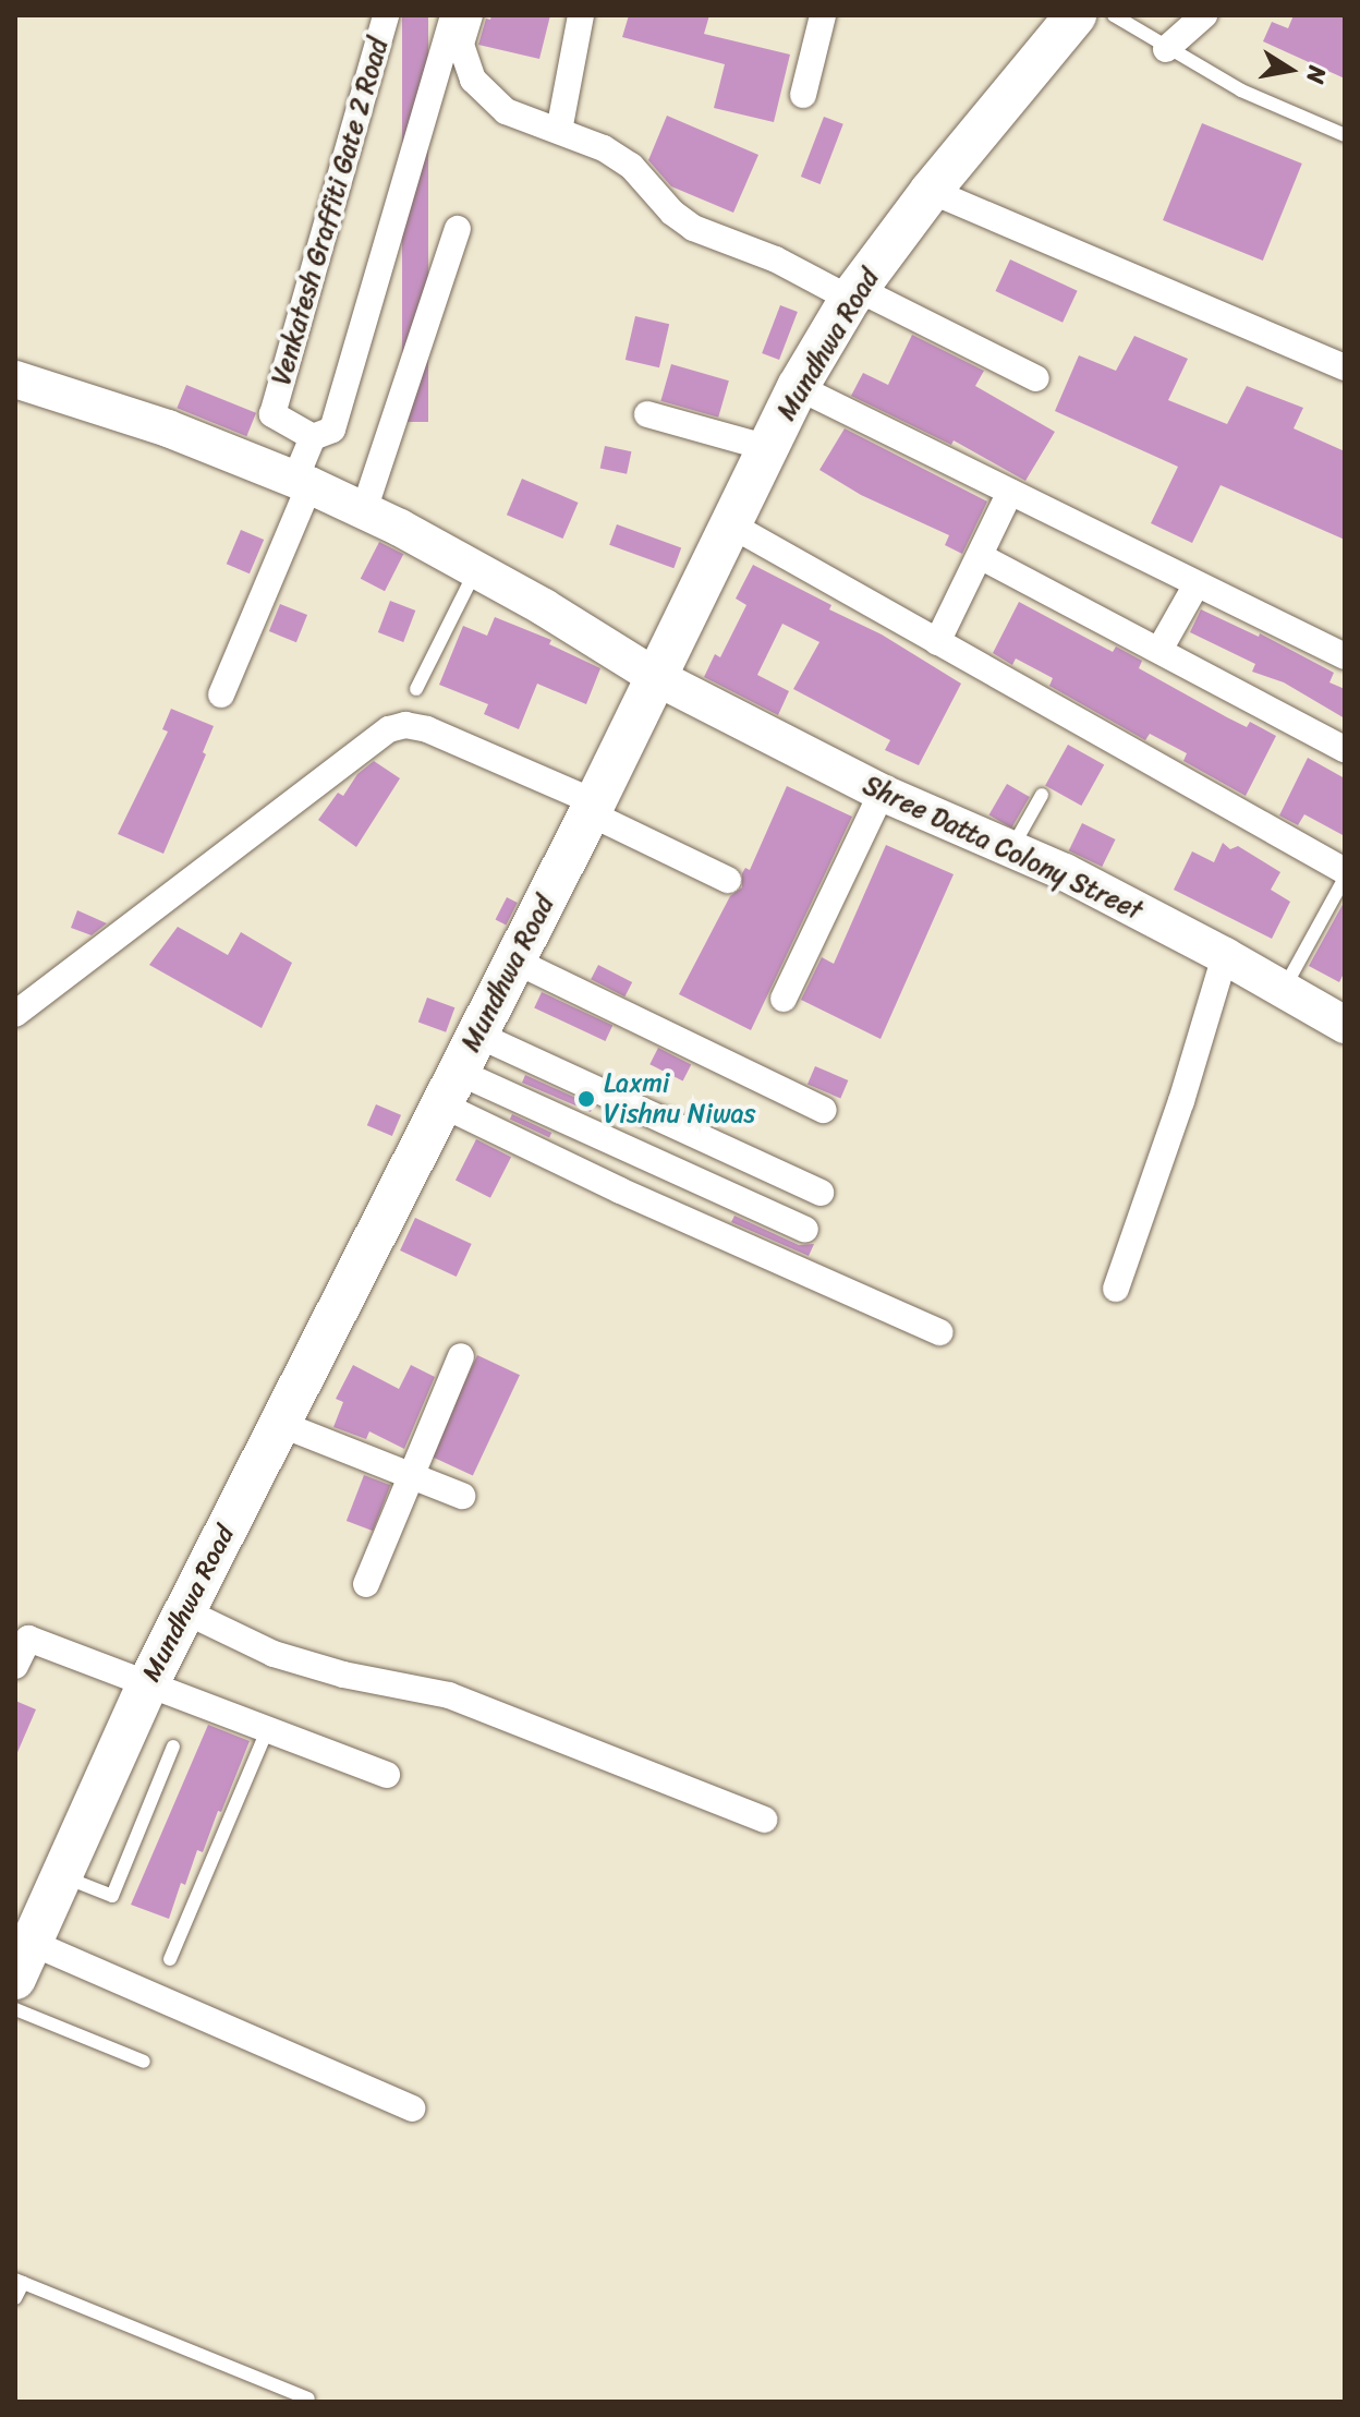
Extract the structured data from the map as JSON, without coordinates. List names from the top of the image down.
{
  "streets": {
    "main road": ["Mundhwa Road"],
    "street": ["Venkatesh Graffiti Gate 2 Road", "Shree Datta Colony Street"]
  },
  "crossings": [
    ["Mundhwa Road", "Shree Datta Colony Street"]
  ],
  "places": ["Laxmi Vishnu Niwas"],
  "north": "right"
}
